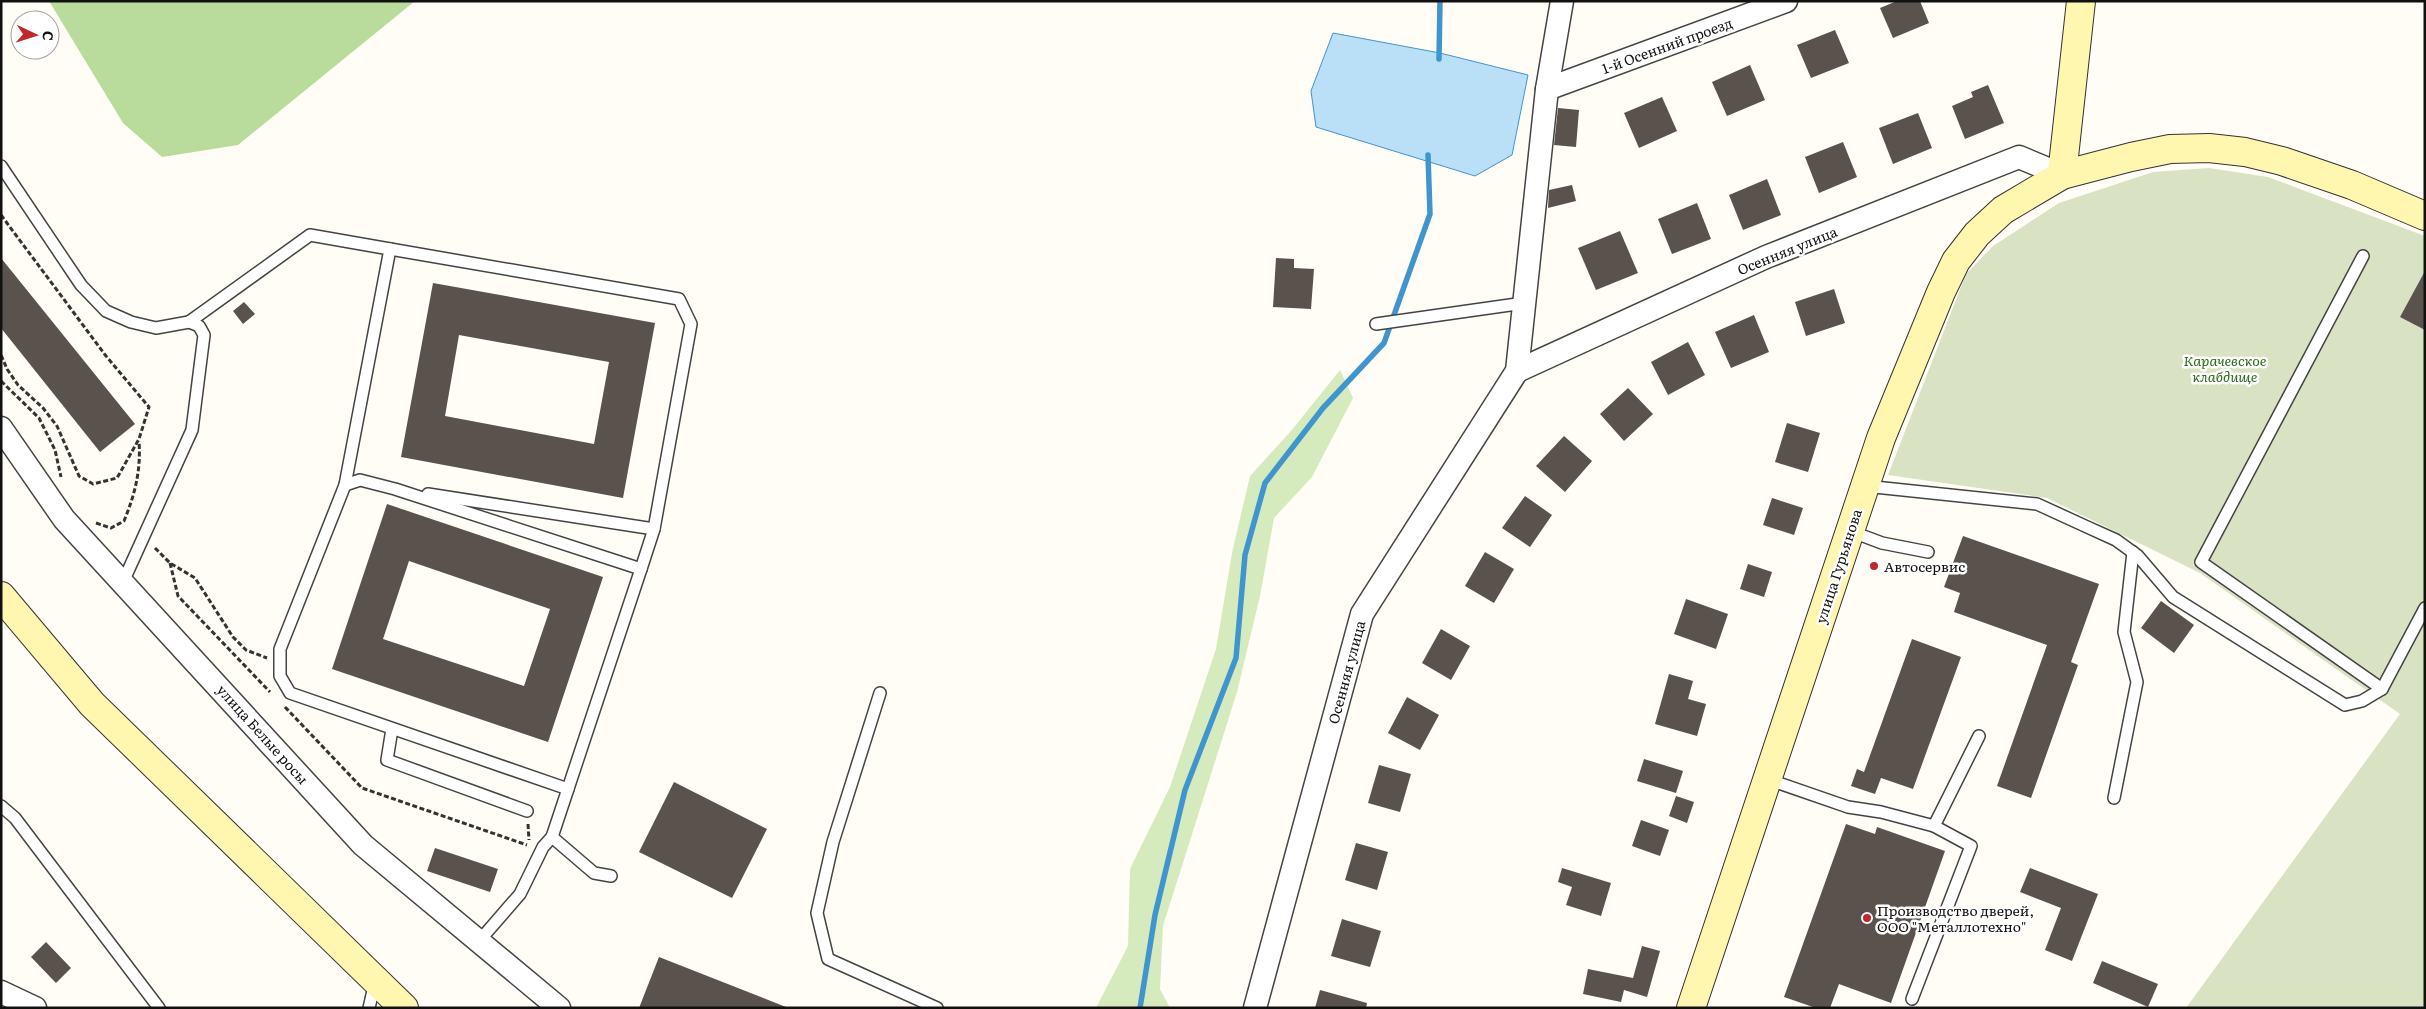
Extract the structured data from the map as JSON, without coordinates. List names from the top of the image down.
{
  "streets": {
    "street": [
      "1-й Осенний проезд",
      "Осенняя улица",
      "улица Гурьянова",
      "улица Белые росы"
    ]
  },
  "crossings": [
    ["1-й Осенний проезд", "Осенняя улица"],
    ["Осенняя улица", "улица Гурьянова"]
  ],
  "parks": ["Карачевское клабдище"],
  "places": ["Автосервис", "Производство дверей, ООО \"Металлотехно\""],
  "north": "right"
}
